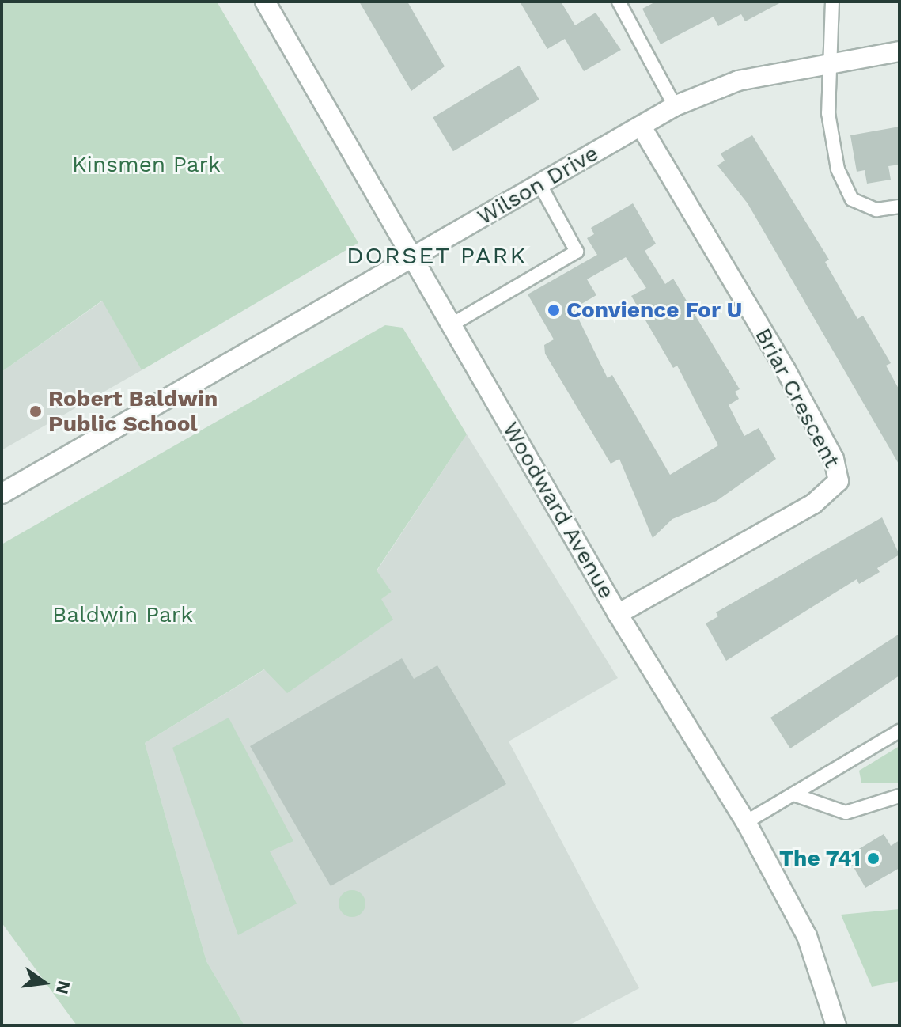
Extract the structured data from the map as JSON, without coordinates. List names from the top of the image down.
{
  "streets": {
    "street": ["Wilson Drive", "Briar Crescent", "Woodward Avenue"]
  },
  "crossings": [
    ["Wilson Drive", "Briar Crescent"],
    ["Wilson Drive", "Woodward Avenue"],
    ["Briar Crescent", "Woodward Avenue"]
  ],
  "districts": ["DORSET PARK"],
  "parks": ["Kinsmen Park", "Baldwin Park"],
  "places": ["Convience For U", "Robert Baldwin Public School", "The 741"],
  "north": "right"
}
